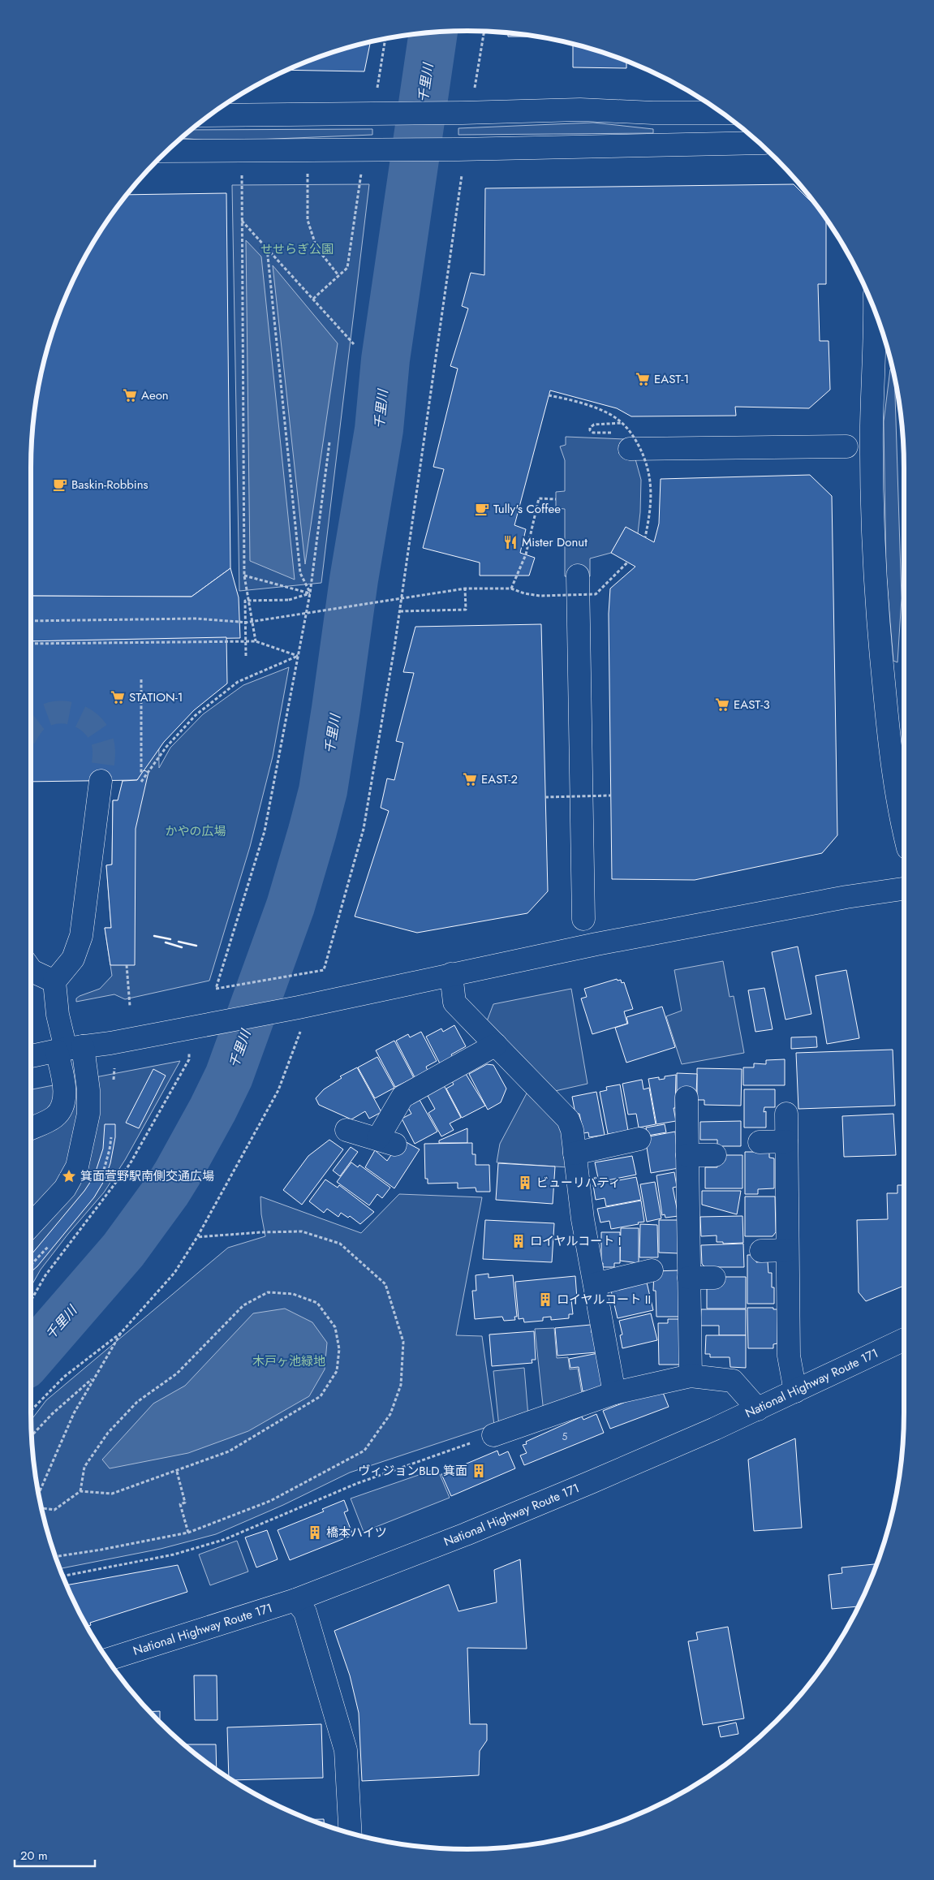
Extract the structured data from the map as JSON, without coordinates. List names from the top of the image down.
{
  "streets": {
    "main road": ["National Highway Route 171"]
  },
  "water": ["千里川"],
  "parks": ["せせらぎ公園", "かやの広場", "木戸ヶ池緑地"],
  "places": {
    "supermarket": [
      "EAST-1",
      "Aeon",
      "STATION-1",
      "EAST-3",
      "EAST-2"
    ],
    "cafe": ["Baskin-Robbins", "Tully's Coffee"],
    "restaurant": ["Mister Donut"],
    "place": ["箕面萱野駅南側交通広場"],
    "building": [
      "ビューリバティ",
      "ロイヤルコート I",
      "ロイヤルコート II",
      "ヴィジョンBLD 箕面",
      "橋本ハイツ"
    ]
  },
  "house_numbers": ["5"],
  "scale_bar": "20 m"
}
